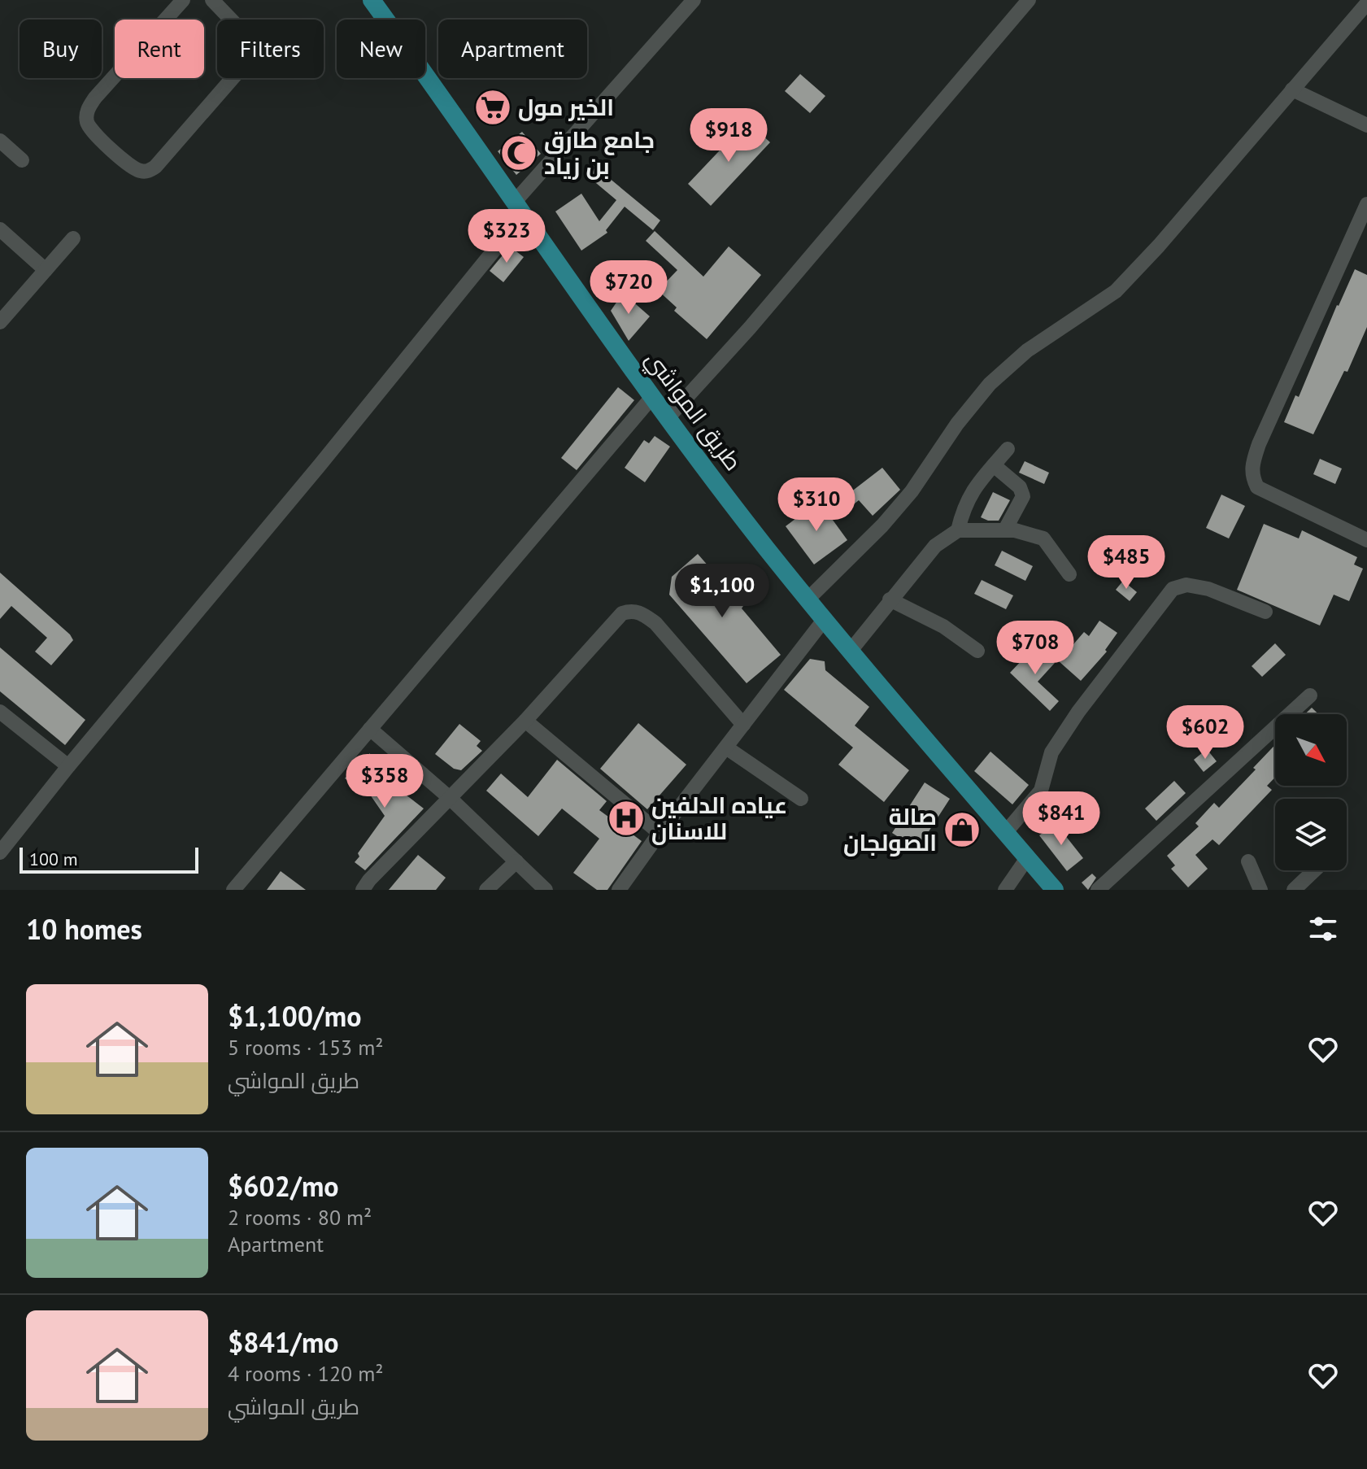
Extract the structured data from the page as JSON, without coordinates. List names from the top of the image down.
{
  "streets": {
    "main road": ["طريق المواشي"]
  },
  "places": {
    "supermarket": ["الخير مول"],
    "mosque": ["جامع طارق بن زياد"],
    "hospital": ["عياده الدلفين للاسنان"],
    "shop": ["صالة الصولجان"]
  },
  "scale_bar": "100 m",
  "north": "bottom right",
  "page": {
    "chip": [
      "Buy",
      "Rent",
      "Filters",
      "New",
      "Apartment"
    ],
    "price": [
      "$918",
      "$323",
      "$720",
      "$310",
      "$485",
      "$1,100",
      "$708",
      "$602",
      "$358",
      "$841"
    ],
    "scale": "100 m",
    "heading": "10 homes",
    "list": [
      {
        "name": "$1,100/mo",
        "note": "5 rooms · 153 m² · طريق المواشي"
      },
      {
        "name": "$602/mo",
        "note": "2 rooms · 80 m² · Apartment"
      },
      {
        "name": "$841/mo",
        "note": "4 rooms · 120 m² · طريق المواشي"
      }
    ]
  }
}
